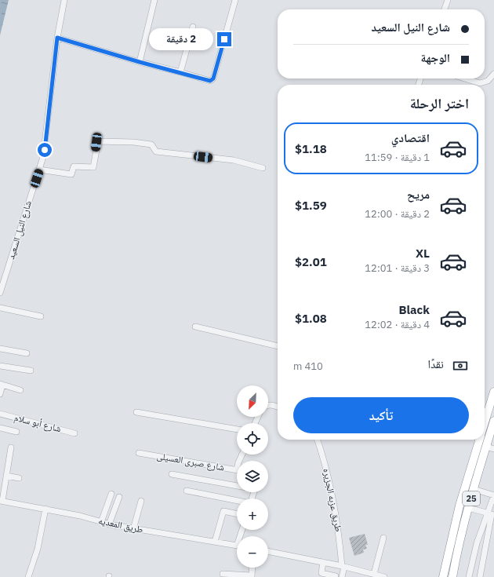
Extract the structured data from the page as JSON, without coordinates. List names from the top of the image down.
{
  "streets": {
    "highway": ["25"],
    "street": [
      "شارع النيل السعيد",
      "شارع أبو سلام",
      "شارع صبرى العسيلى",
      "طريق عزبه الجزيره",
      "طريق المعديه"
    ]
  },
  "north": "bottom left",
  "page": {
    "banner": ["شارع النيل السعيد", "الوجهة"],
    "bubble": "2 دقيقة",
    "heading": "اختر الرحلة",
    "list": [
      {
        "name": "اقتصادي",
        "note": "1 دقيقة · 11:59",
        "value": "$1.18"
      },
      {
        "name": "مريح",
        "note": "2 دقيقة · 12:00",
        "value": "$1.59"
      },
      {
        "name": "XL",
        "note": "3 دقيقة · 12:01",
        "value": "$2.01"
      },
      {
        "name": "Black",
        "note": "4 دقيقة · 12:02",
        "value": "$1.08"
      }
    ],
    "pay": ["نقدًا", "410 m"],
    "map_buttons": ["+", "−"],
    "buttons": "تأكيد"
  }
}
